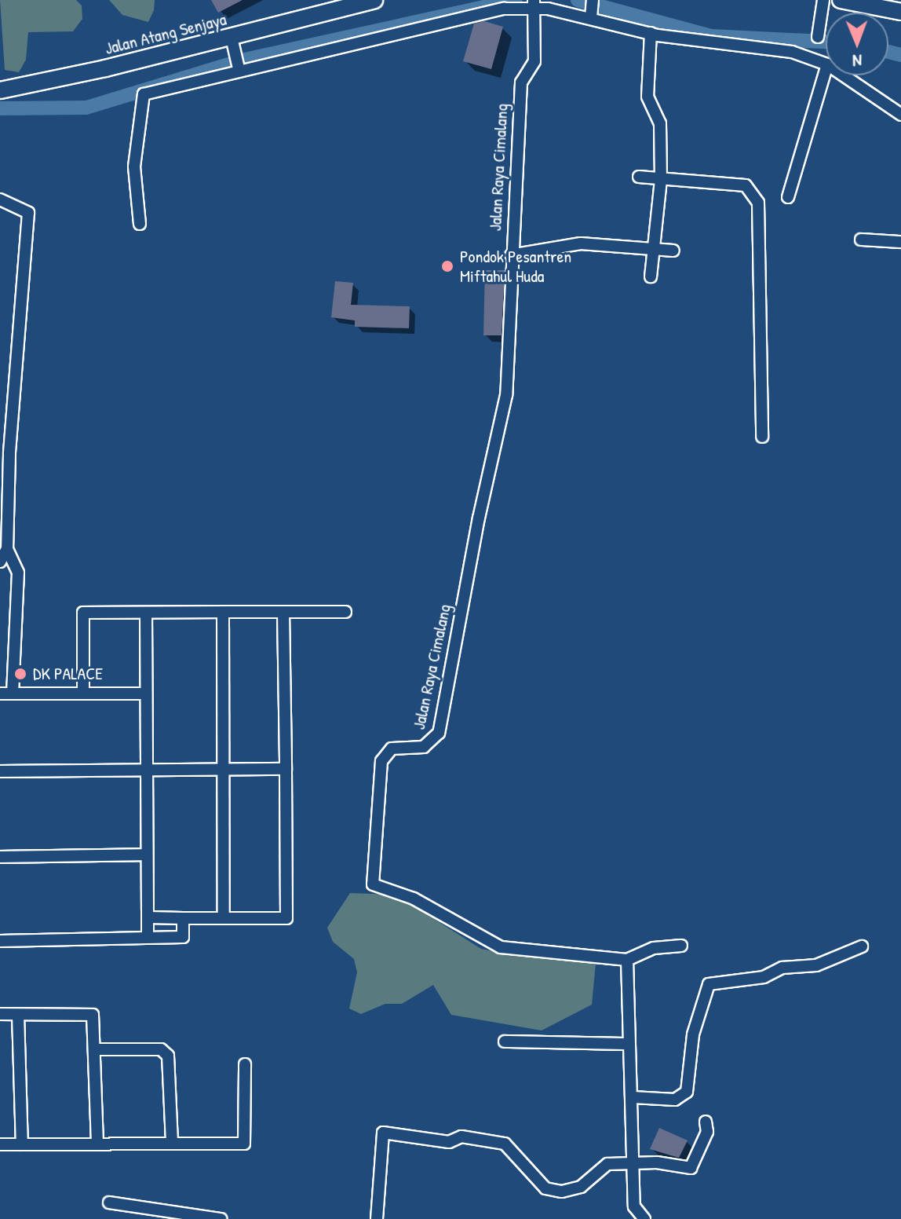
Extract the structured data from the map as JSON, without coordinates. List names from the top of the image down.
{
  "streets": {
    "main road": ["Jalan Atang Senjaya"],
    "street": ["Jalan Raya Cimalang"]
  },
  "places": ["Pondok Pesantren Miftahul Huda", "DK PALACE"],
  "north": "bottom"
}
